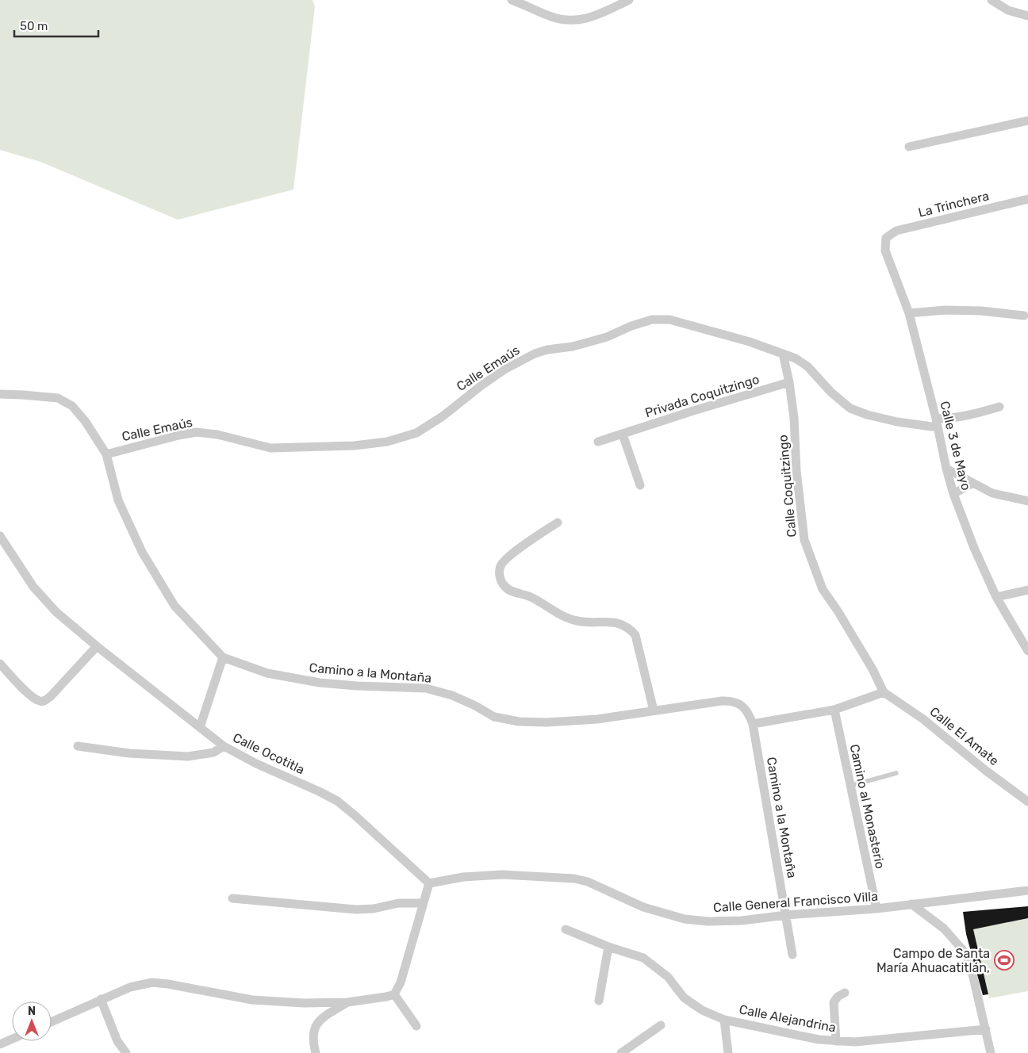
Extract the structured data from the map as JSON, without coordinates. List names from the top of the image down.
{
  "streets": {
    "street": [
      "La Trinchera",
      "Calle Emaús",
      "Privada Coquitzingo",
      "Calle 3 de Mayo",
      "Calle Coquitzingo",
      "Camino a la Montaña",
      "Calle El Amate",
      "Calle Ocotitla",
      "Camino al Monasterio",
      "Calle General Francisco Villa",
      "Calle Alejandrina"
    ]
  },
  "crossings": [
    ["La Trinchera", "Calle 3 de Mayo"],
    ["Calle Emaús", "Calle 3 de Mayo"],
    ["Calle Emaús", "Calle Coquitzingo"],
    ["Calle Emaús", "Camino a la Montaña"],
    ["Privada Coquitzingo", "Calle Coquitzingo"],
    ["Calle Coquitzingo", "Calle El Amate"],
    ["Camino a la Montaña", "Calle General Francisco Villa"],
    ["Calle Ocotitla", "Calle General Francisco Villa"],
    ["Camino al Monasterio", "Calle General Francisco Villa"]
  ],
  "places": {
    "sports": ["Campo de Santa María Ahuacatitlán,"]
  },
  "scale_bar": "50 m",
  "north": "top"
}
